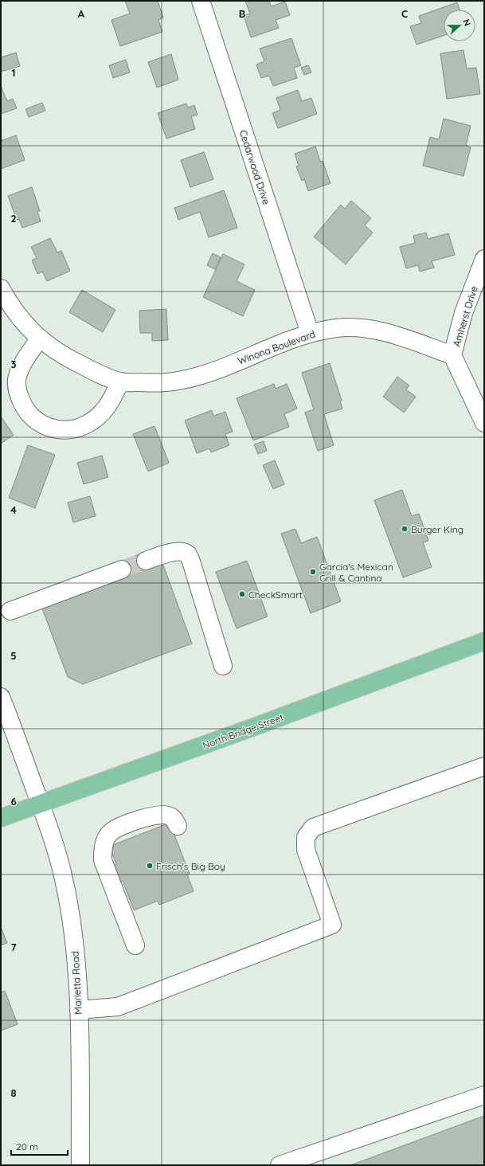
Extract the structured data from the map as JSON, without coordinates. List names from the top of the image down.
{
  "streets": {
    "main road": ["North Bridge Street"],
    "street": [
      "Cedarwood Drive",
      "Amherst Drive",
      "Winona Boulevard",
      "Marietta Road"
    ]
  },
  "crossings": [
    ["Cedarwood Drive", "Winona Boulevard"],
    ["Amherst Drive", "Winona Boulevard"],
    ["North Bridge Street", "Marietta Road"]
  ],
  "places": [
    "Burger King",
    "Garcia's Mexican Grill & Cantina",
    "CheckSmart",
    "Frisch's Big Boy"
  ],
  "scale_bar": "20 m",
  "north": "right",
  "grid": {
    "columns": ["A", "B", "C"],
    "rows": [
      "1",
      "2",
      "3",
      "4",
      "5",
      "6",
      "7",
      "8"
    ]
  }
}
